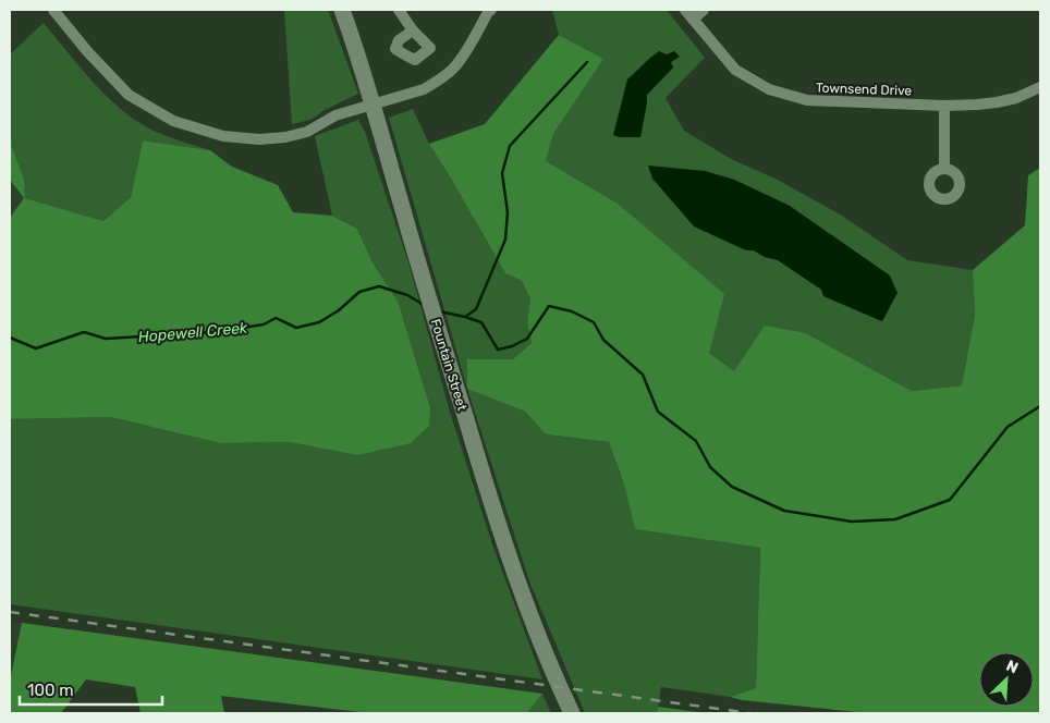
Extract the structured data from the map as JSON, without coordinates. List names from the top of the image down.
{
  "streets": {
    "main road": ["Fountain Street"],
    "street": ["Townsend Drive"]
  },
  "water": ["Hopewell Creek"],
  "scale_bar": "100 m",
  "north": "top right"
}
